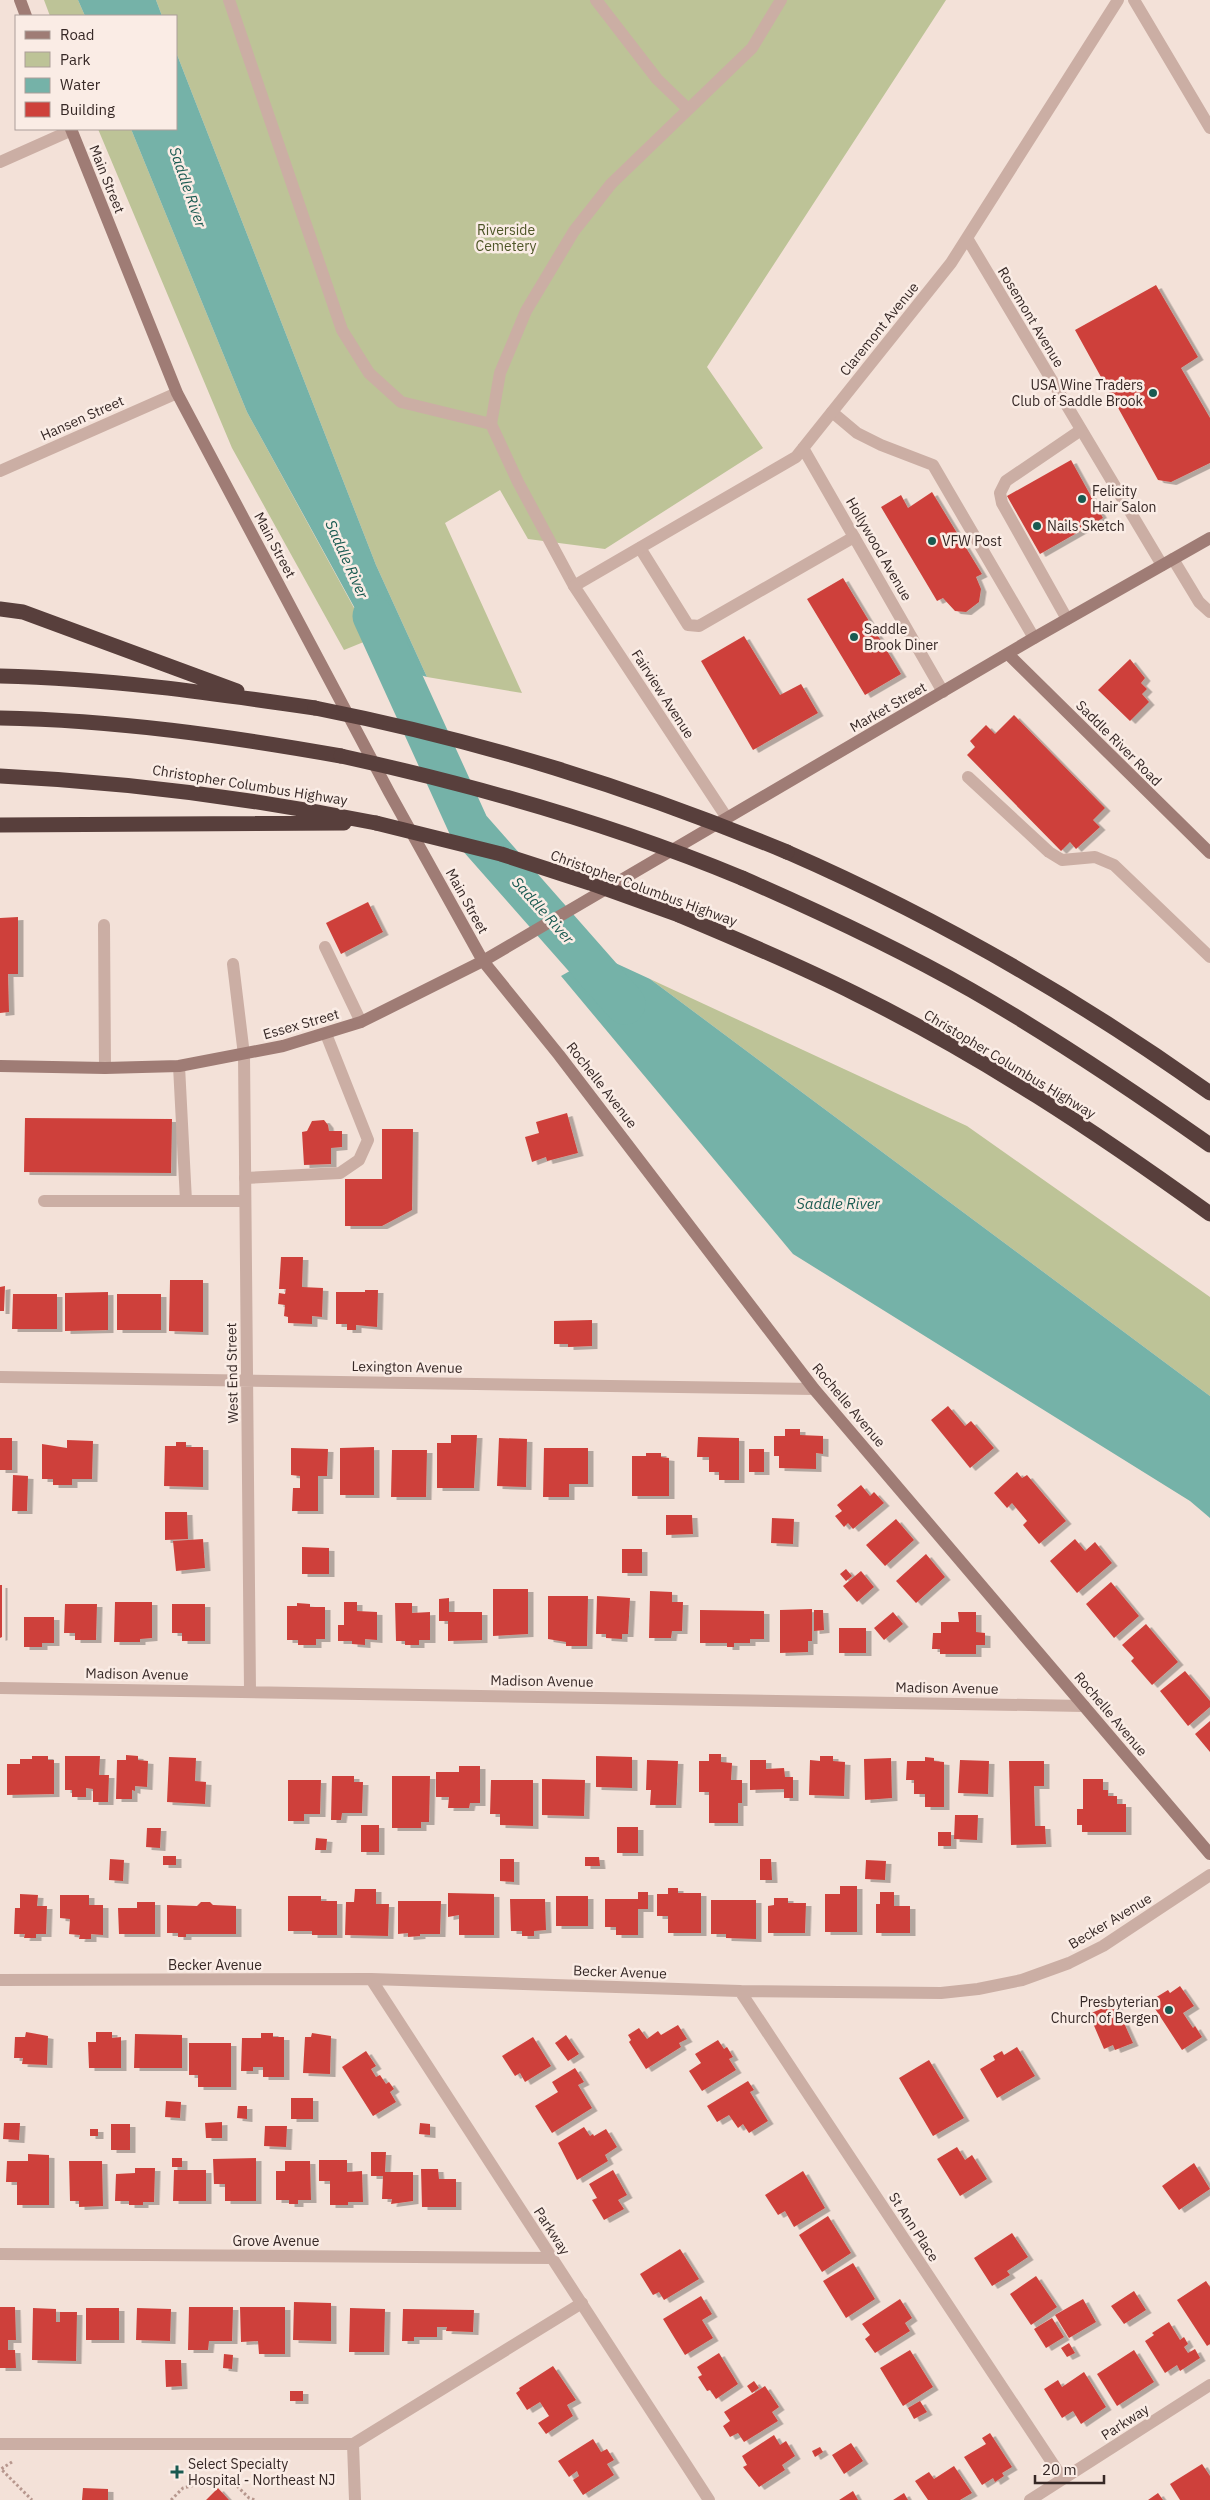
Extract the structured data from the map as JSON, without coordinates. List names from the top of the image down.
{
  "streets": {
    "highway": ["Christopher Columbus Highway"],
    "street": [
      "Main Street",
      "Rosemont Avenue",
      "Claremont Avenue",
      "Hansen Street",
      "Hollywood Avenue",
      "Fairview Avenue",
      "Market Street",
      "Saddle River Road",
      "Essex Street",
      "Rochelle Avenue",
      "Lexington Avenue",
      "West End Street",
      "Madison Avenue",
      "Becker Avenue",
      "St Ann Place",
      "Parkway",
      "Grove Avenue"
    ]
  },
  "crossings": [
    ["Main Street", "Hansen Street"],
    ["Main Street", "Essex Street"],
    ["Main Street", "Rochelle Avenue"],
    ["Rosemont Avenue", "Claremont Avenue"],
    ["Rosemont Avenue", "Market Street"],
    ["Claremont Avenue", "Hollywood Avenue"],
    ["Claremont Avenue", "Fairview Avenue"],
    ["Hollywood Avenue", "Market Street"],
    ["Fairview Avenue", "Market Street"],
    ["Market Street", "Saddle River Road"],
    ["Market Street", "Essex Street"],
    ["Essex Street", "Rochelle Avenue"],
    ["Essex Street", "West End Street"],
    ["Rochelle Avenue", "Lexington Avenue"],
    ["Rochelle Avenue", "Madison Avenue"],
    ["Lexington Avenue", "West End Street"],
    ["West End Street", "Madison Avenue"],
    ["Becker Avenue", "St Ann Place"],
    ["Becker Avenue", "Parkway"],
    ["St Ann Place", "Parkway"],
    ["Parkway", "Grove Avenue"]
  ],
  "water": ["Saddle River"],
  "parks": ["Riverside Cemetery"],
  "places": {
    "other": [
      "USA Wine Traders Club of Saddle Brook",
      "Felicity Hair Salon",
      "Nails Sketch",
      "VFW Post",
      "Saddle Brook Diner",
      "Presbyterian Church of Bergen"
    ],
    "health": ["Select Specialty Hospital - Northeast NJ"]
  },
  "legend": [
    "Road",
    "Park",
    "Water",
    "Building"
  ],
  "scale_bar": "20 m"
}
